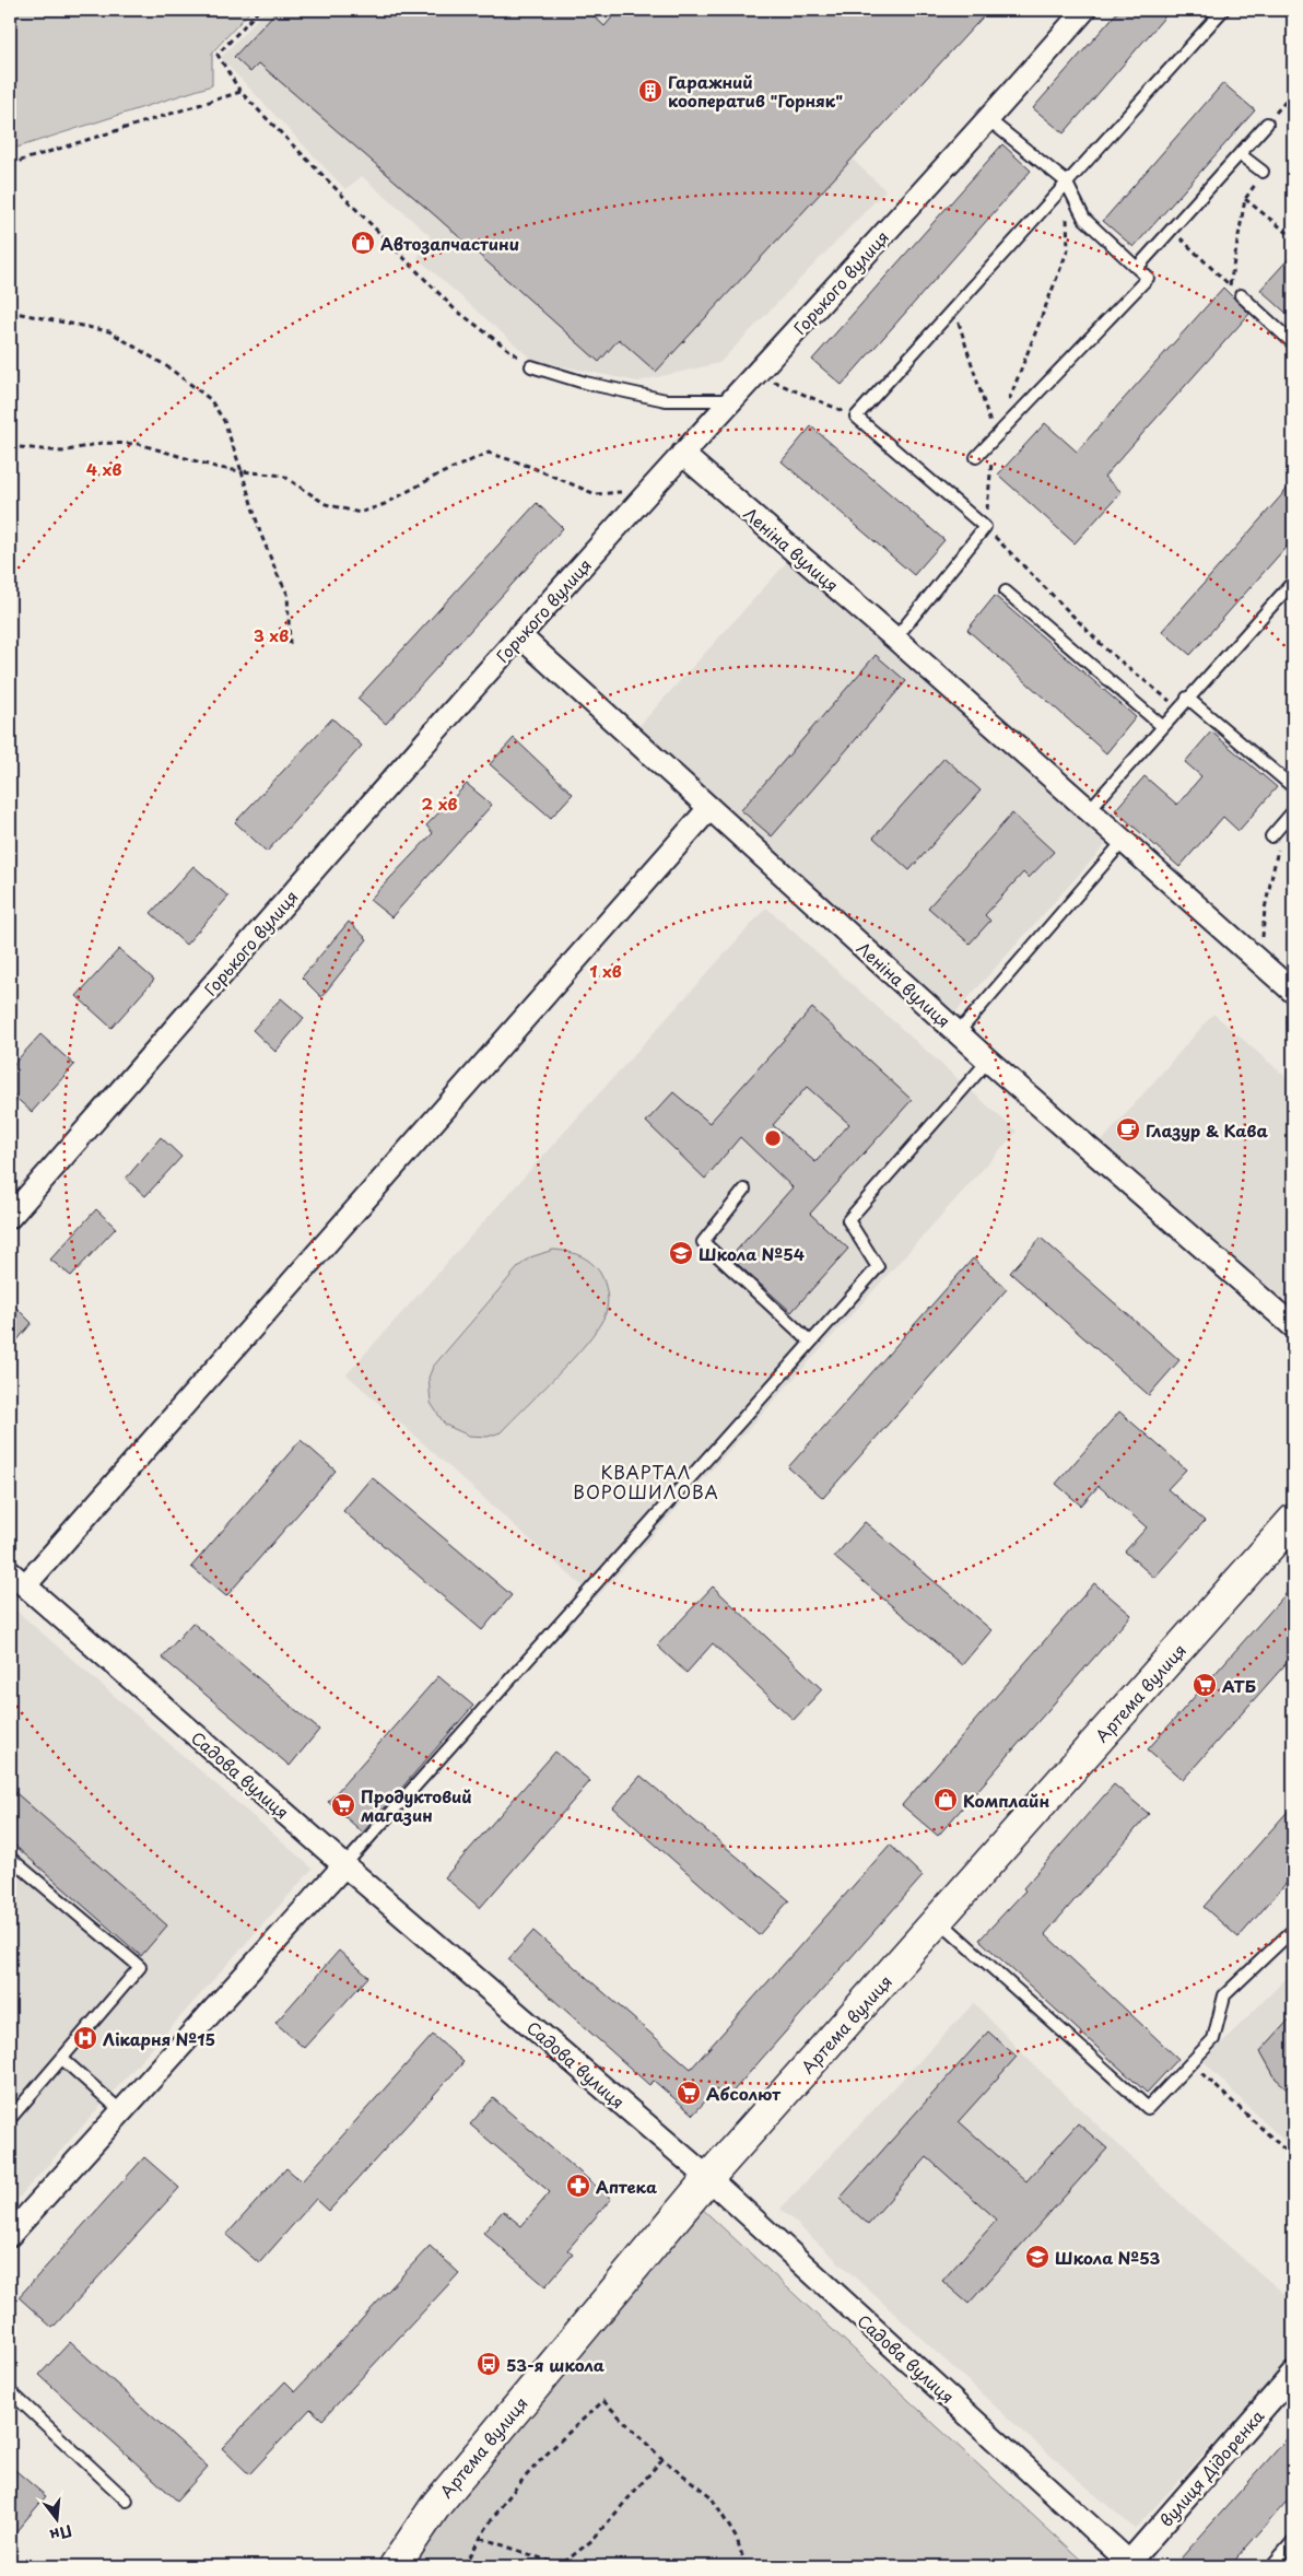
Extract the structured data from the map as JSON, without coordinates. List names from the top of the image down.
{
  "streets": {
    "street": [
      "Горького вулиця",
      "Леніна вулиця",
      "Артема вулиця",
      "Садова вулиця",
      "вулиця Дідоренка"
    ]
  },
  "crossings": [
    ["Горького вулиця", "Леніна вулиця"],
    ["Артема вулиця", "Садова вулиця"],
    ["Садова вулиця", "вулиця Дідоренка"]
  ],
  "districts": ["КВАРТАЛ ВОРОШИЛОВА"],
  "places": {
    "building": ["Гаражний кооператив \"Горняк\""],
    "shop": ["Автозапчастини", "Комплайн"],
    "cafe": ["Глазур & Кава"],
    "school or university": ["Школа №54", "Школа №53"],
    "supermarket": ["АТБ", "Продуктовий магазин", "Абсолют"],
    "hospital": ["Лікарня №15"],
    "pharmacy": ["Аптека"],
    "bus stop": ["53-я школа"]
  },
  "north": "bottom",
  "rings": [
    "4 хв",
    "3 хв",
    "2 хв",
    "1 хв"
  ]
}
